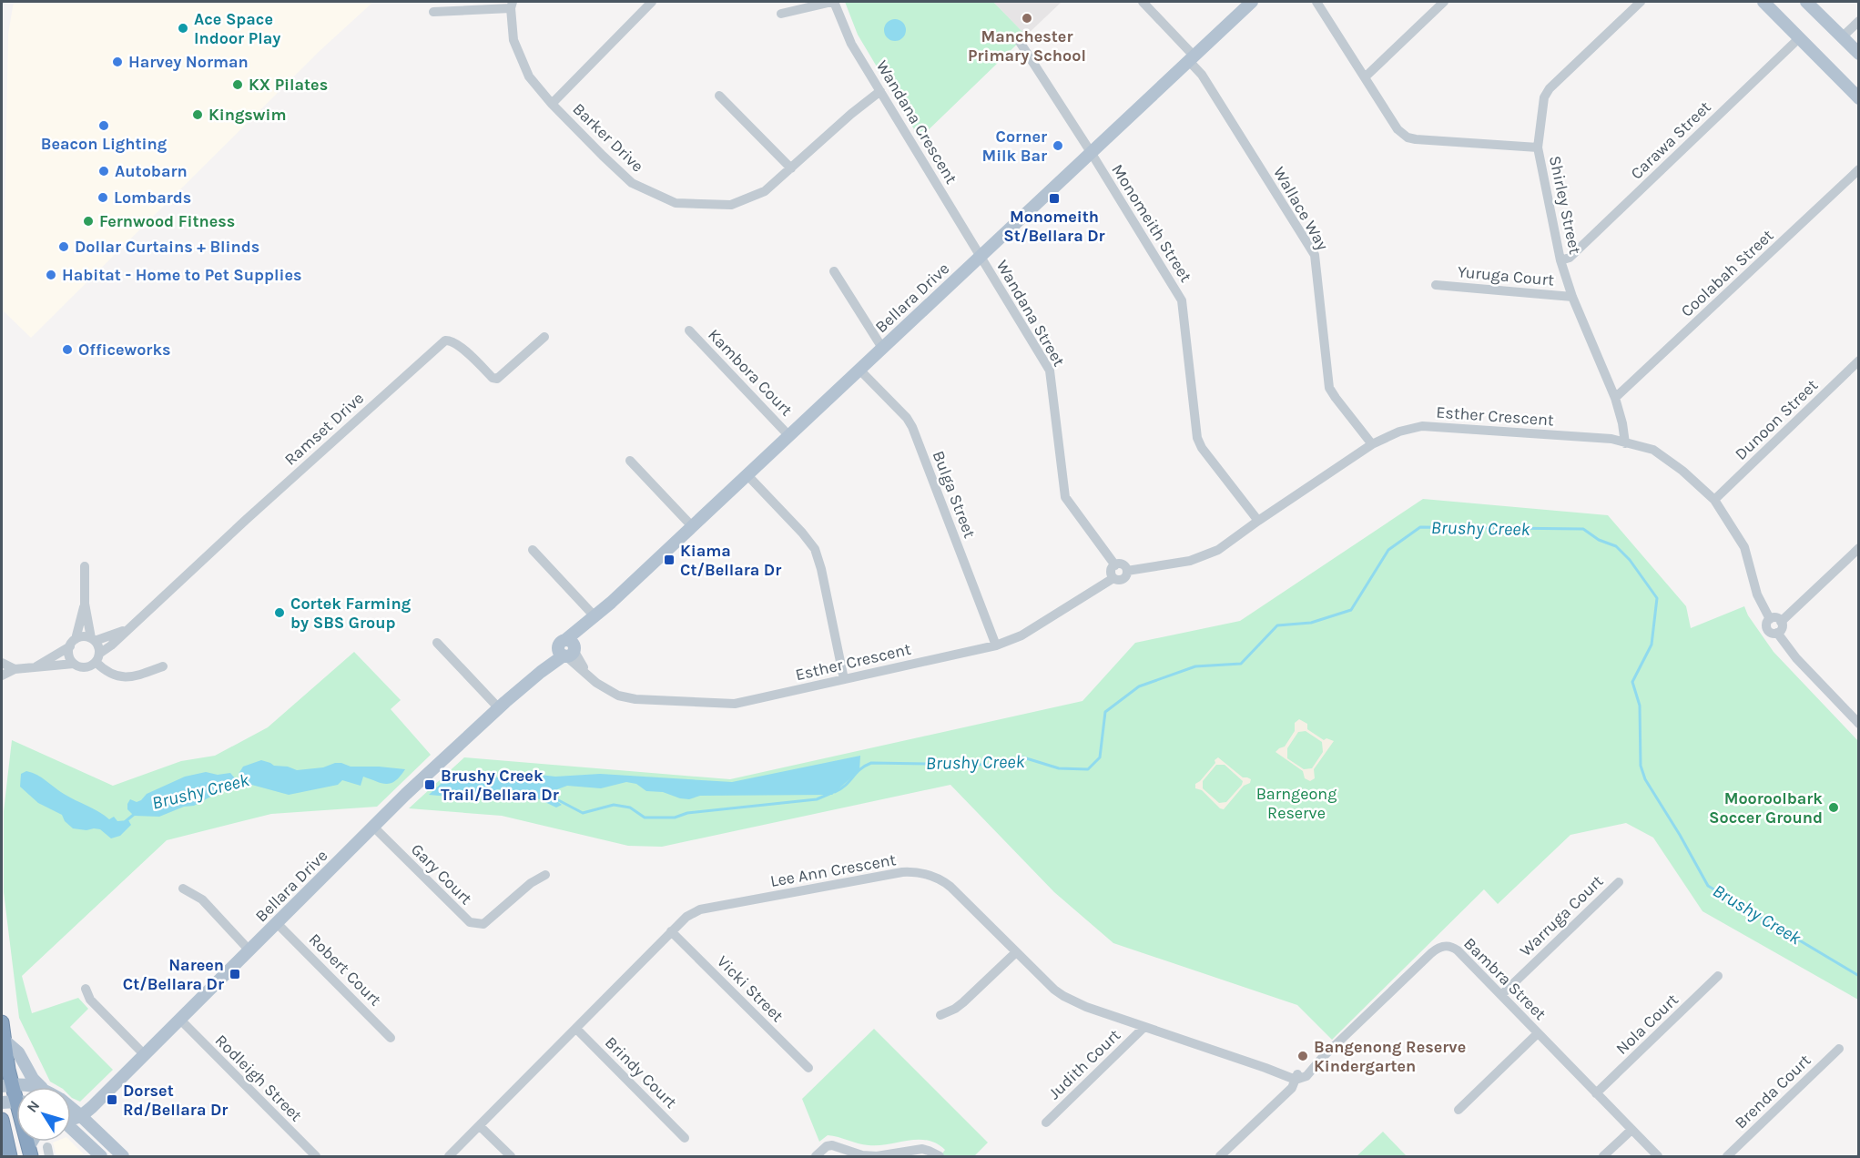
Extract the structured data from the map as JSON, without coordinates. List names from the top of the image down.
{
  "streets": {
    "main road": ["Bellara Drive"],
    "street": [
      "Wandana Crescent",
      "Barker Drive",
      "Carawa Street",
      "Shirley Street",
      "Wallace Way",
      "Monomeith Street",
      "Coolabah Street",
      "Yuruga Court",
      "Wandana Street",
      "Kambora Court",
      "Esther Crescent",
      "Dunoon Street",
      "Ramset Drive",
      "Bulga Street",
      "Lee Ann Crescent",
      "Gary Court",
      "Warruga Court",
      "Robert Court",
      "Bambra Street",
      "Vicki Street",
      "Nola Court",
      "Judith Court",
      "Brindy Court",
      "Rodleigh Street",
      "Brenda Court"
    ]
  },
  "crossings": [
    ["Wandana Crescent", "Barker Drive"],
    ["Wandana Crescent", "Bellara Drive"],
    ["Wandana Crescent", "Wandana Street"],
    ["Carawa Street", "Shirley Street"],
    ["Shirley Street", "Coolabah Street"],
    ["Shirley Street", "Yuruga Court"],
    ["Shirley Street", "Esther Crescent"],
    ["Wallace Way", "Bellara Drive"],
    ["Wallace Way", "Esther Crescent"],
    ["Monomeith Street", "Bellara Drive"],
    ["Monomeith Street", "Esther Crescent"],
    ["Bellara Drive", "Wandana Street"],
    ["Bellara Drive", "Kambora Court"],
    ["Bellara Drive", "Esther Crescent"],
    ["Bellara Drive", "Bulga Street"],
    ["Bellara Drive", "Gary Court"],
    ["Bellara Drive", "Robert Court"],
    ["Bellara Drive", "Rodleigh Street"],
    ["Wandana Street", "Esther Crescent"],
    ["Esther Crescent", "Dunoon Street"],
    ["Esther Crescent", "Bulga Street"],
    ["Lee Ann Crescent", "Bambra Street"],
    ["Lee Ann Crescent", "Vicki Street"],
    ["Lee Ann Crescent", "Judith Court"],
    ["Lee Ann Crescent", "Brindy Court"],
    ["Warruga Court", "Bambra Street"],
    ["Bambra Street", "Nola Court"]
  ],
  "water": ["Brushy Creek"],
  "parks": ["Barngeong Reserve"],
  "places": {
    "other": [
      "Manchester Primary School",
      "Ace Space Indoor Play",
      "Harvey Norman",
      "KX Pilates",
      "Kingswim",
      "Beacon Lighting",
      "Corner Milk Bar",
      "Autobarn",
      "Lombards",
      "Fernwood Fitness",
      "Dollar Curtains + Blinds",
      "Habitat - Home to Pet Supplies",
      "Officeworks",
      "Cortek Farming by SBS Group",
      "Mooroolbark Soccer Ground",
      "Bangenong Reserve Kindergarten"
    ],
    "transit": [
      "Monomeith St/Bellara Dr",
      "Kiama Ct/Bellara Dr",
      "Brushy Creek Trail/Bellara Dr",
      "Nareen Ct/Bellara Dr",
      "Dorset Rd/Bellara Dr"
    ]
  },
  "north": "top left"
}
